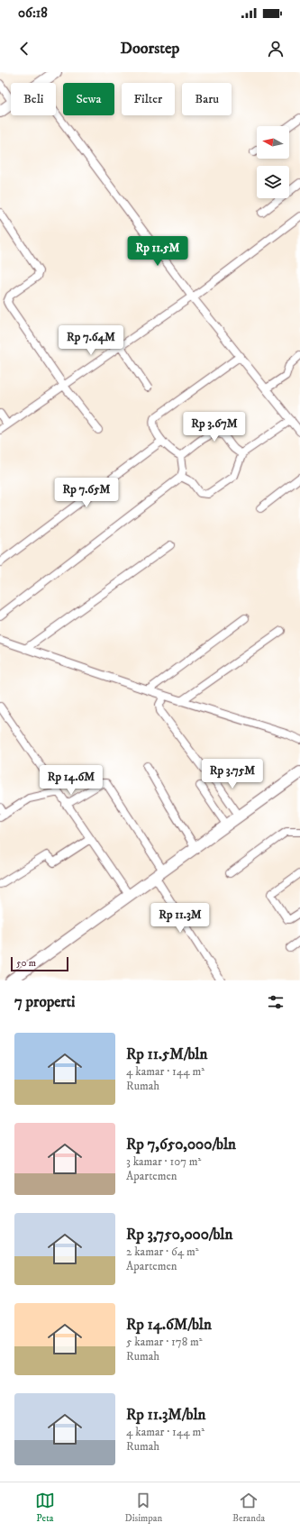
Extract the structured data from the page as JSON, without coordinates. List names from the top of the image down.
{
  "scale_bar": "50 m",
  "north": "left",
  "page": {
    "status": "06:18",
    "header": "Doorstep",
    "chip": [
      "Beli",
      "Sewa",
      "Filter",
      "Baru"
    ],
    "price": [
      "Rp 11.5M",
      "Rp 7.64M",
      "Rp 3.67M",
      "Rp 7.65M",
      "Rp 3.75M",
      "Rp 14.6M",
      "Rp 11.3M"
    ],
    "scale": "50 m",
    "heading": "7 properti",
    "list": [
      {
        "name": "Rp 11.5M/bln",
        "note": "4 kamar · 144 m² · Rumah"
      },
      {
        "name": "Rp 7,650,000/bln",
        "note": "3 kamar · 107 m² · Apartemen"
      },
      {
        "name": "Rp 3,750,000/bln",
        "note": "2 kamar · 64 m² · Apartemen"
      },
      {
        "name": "Rp 14.6M/bln",
        "note": "5 kamar · 178 m² · Rumah"
      },
      {
        "name": "Rp 11.3M/bln",
        "note": "4 kamar · 144 m² · Rumah"
      }
    ],
    "tabs": ["Peta", "Disimpan", "Beranda"]
  }
}
